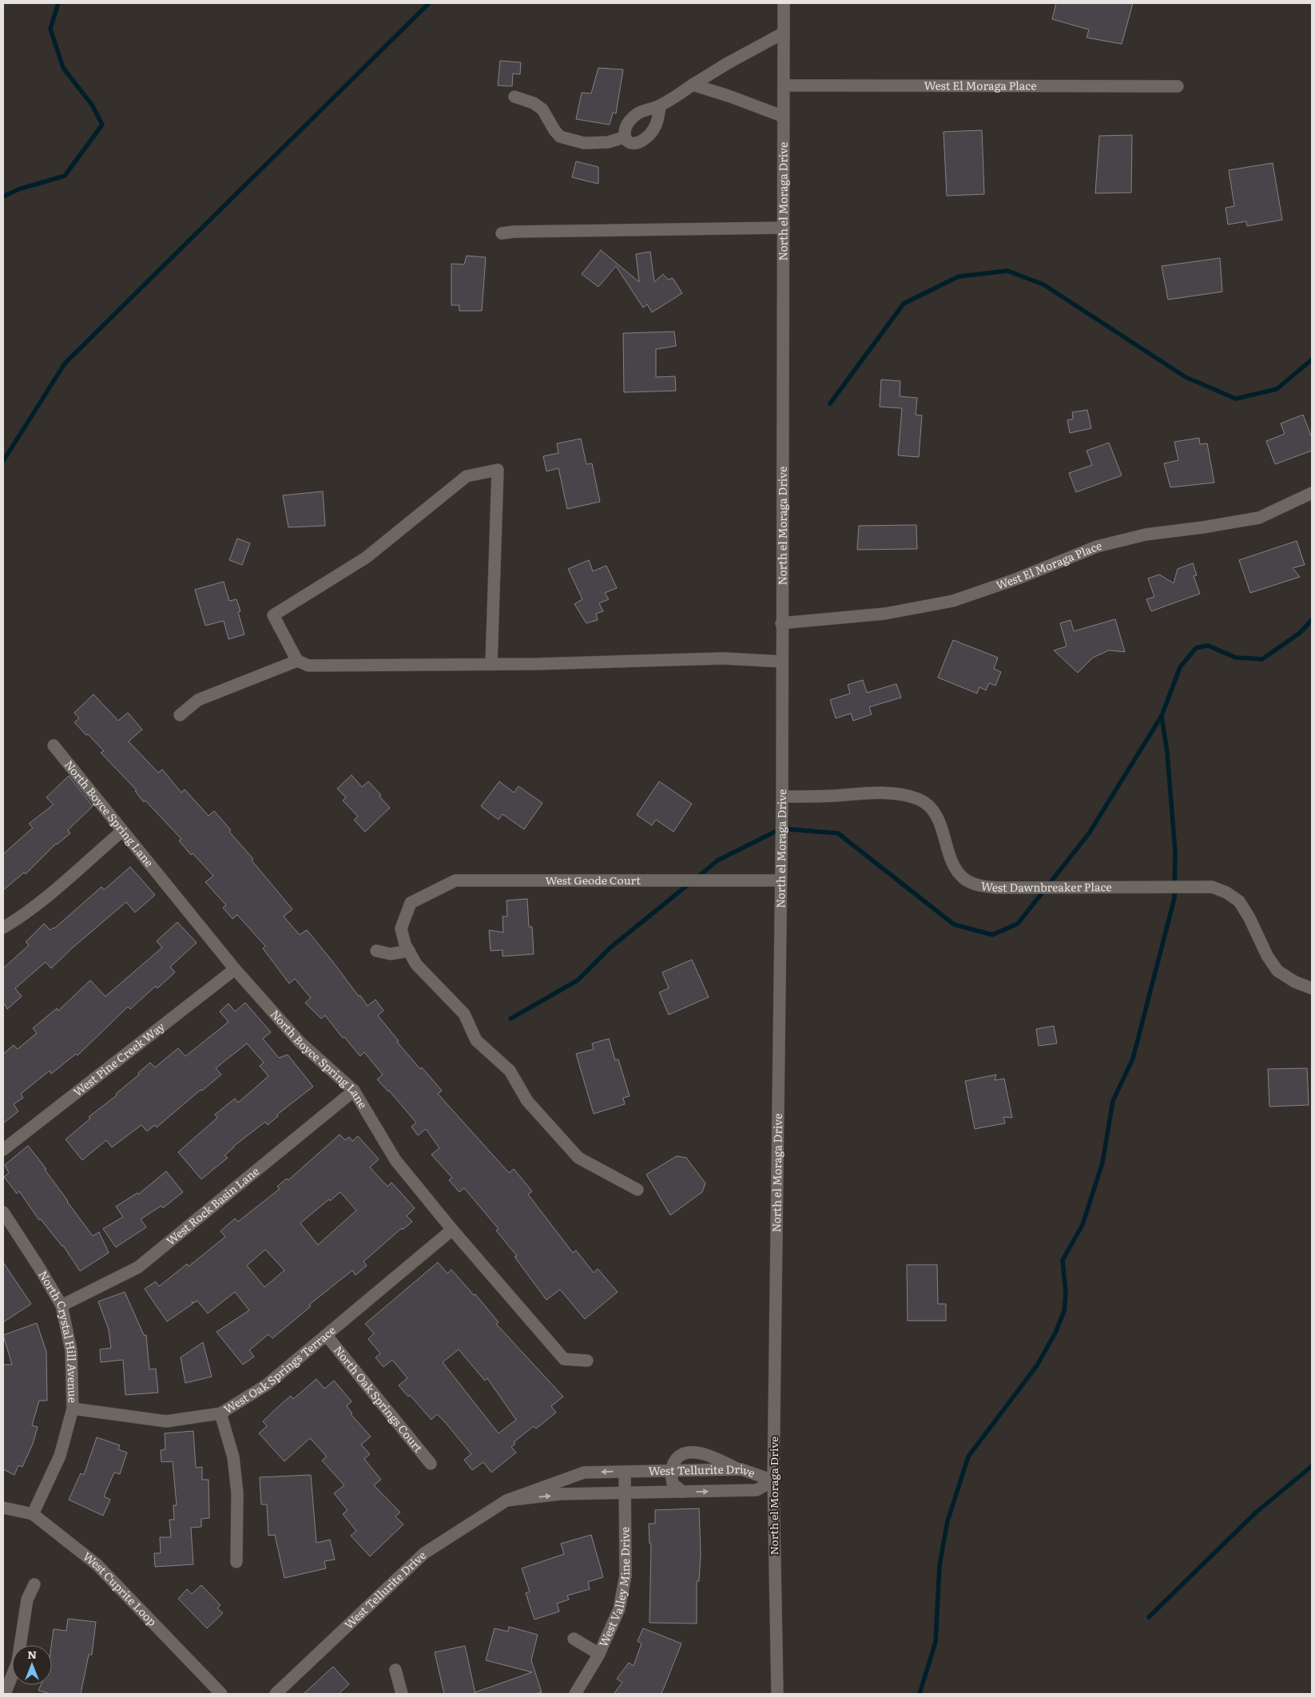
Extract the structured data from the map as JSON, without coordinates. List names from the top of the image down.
{
  "streets": {
    "street": [
      "West El Moraga Place",
      "North el Moraga Drive",
      "North Boyce Spring Lane",
      "West Geode Court",
      "West Dawnbreaker Place",
      "West Pine Creek Way",
      "West Rock Basin Lane",
      "North Crystal Hill Avenue",
      "West Oak Springs Terrace",
      "North Oak Springs Court",
      "West Tellurite Drive",
      "West Valley Mine Drive",
      "West Cuprite Loop"
    ]
  },
  "crossings": [
    ["West El Moraga Place", "North el Moraga Drive"],
    ["North el Moraga Drive", "West Geode Court"],
    ["North el Moraga Drive", "West Dawnbreaker Place"],
    ["North el Moraga Drive", "West Tellurite Drive"],
    ["North Boyce Spring Lane", "West Pine Creek Way"],
    ["North Boyce Spring Lane", "West Rock Basin Lane"],
    ["North Boyce Spring Lane", "West Oak Springs Terrace"],
    ["West Rock Basin Lane", "North Crystal Hill Avenue"],
    ["North Crystal Hill Avenue", "West Oak Springs Terrace"],
    ["North Crystal Hill Avenue", "West Cuprite Loop"],
    ["West Oak Springs Terrace", "North Oak Springs Court"],
    ["West Tellurite Drive", "West Valley Mine Drive"]
  ],
  "north": "top"
}
